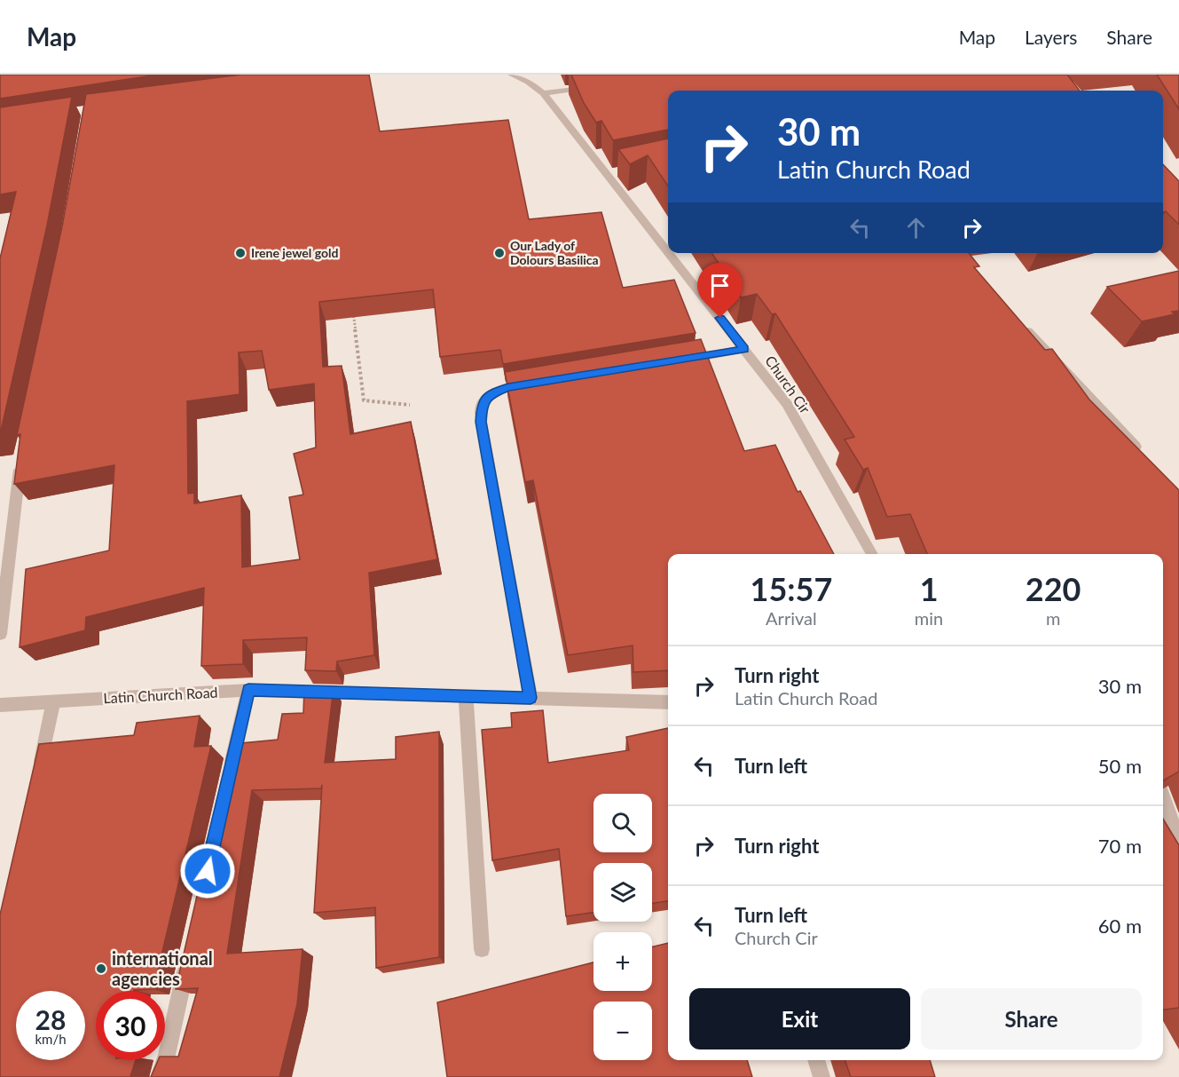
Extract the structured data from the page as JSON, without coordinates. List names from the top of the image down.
{
  "streets": {
    "street": ["Church Cir", "Latin Church Road"]
  },
  "places": ["Irene jewel gold", "Our Lady of Dolours Basilica", "international agencies"],
  "page": {
    "header": "Map",
    "nav": ["Map", "Layers", "Share"],
    "turn": ["30 m", "Latin Church Road"],
    "eta": [
      "15:57",
      "Arrival",
      "1",
      "min",
      "220",
      "m"
    ],
    "list": [
      {
        "name": "Turn right",
        "note": "Latin Church Road",
        "value": "30 m"
      },
      {
        "name": "Turn left",
        "value": "50 m"
      },
      {
        "name": "Turn right",
        "value": "70 m"
      },
      {
        "name": "Turn left",
        "note": "Church Cir",
        "value": "60 m"
      }
    ],
    "map_buttons": ["+", "−"],
    "buttons": ["Exit", "Share"],
    "speed": "28 km/h",
    "limit": "30"
  }
}
